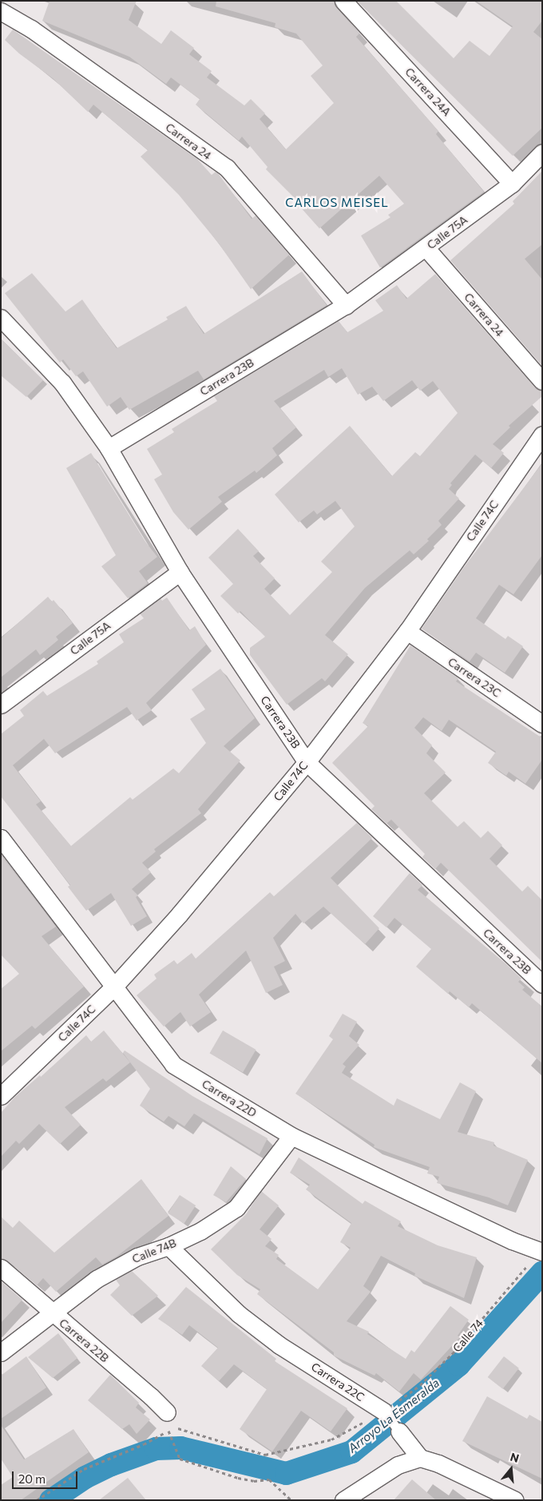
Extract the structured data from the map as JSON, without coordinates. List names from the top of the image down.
{
  "streets": {
    "street": [
      "Carrera 24A",
      "Carrera 24",
      "Calle 75A",
      "Carrera 23B",
      "Calle 74C",
      "Carrera 23C",
      "Carrera 22D",
      "Calle 74B",
      "Carrera 22B",
      "Carrera 22C"
    ],
    "path": ["Calle 74"]
  },
  "crossings": [
    ["Carrera 24A", "Calle 75A"],
    ["Carrera 24", "Calle 75A"],
    ["Carrera 24", "Carrera 23B"],
    ["Calle 75A", "Carrera 23B"],
    ["Carrera 23B", "Calle 74C"],
    ["Calle 74C", "Carrera 23C"],
    ["Calle 74C", "Carrera 22D"],
    ["Carrera 22D", "Calle 74B"],
    ["Carrera 22D", "Calle 74"],
    ["Calle 74B", "Carrera 22B"],
    ["Calle 74B", "Carrera 22C"],
    ["Calle 74", "Carrera 22C"]
  ],
  "districts": ["CARLOS MEISEL"],
  "water": ["Arroyo La Esmeralda"],
  "scale_bar": "20 m",
  "north": "top"
}
